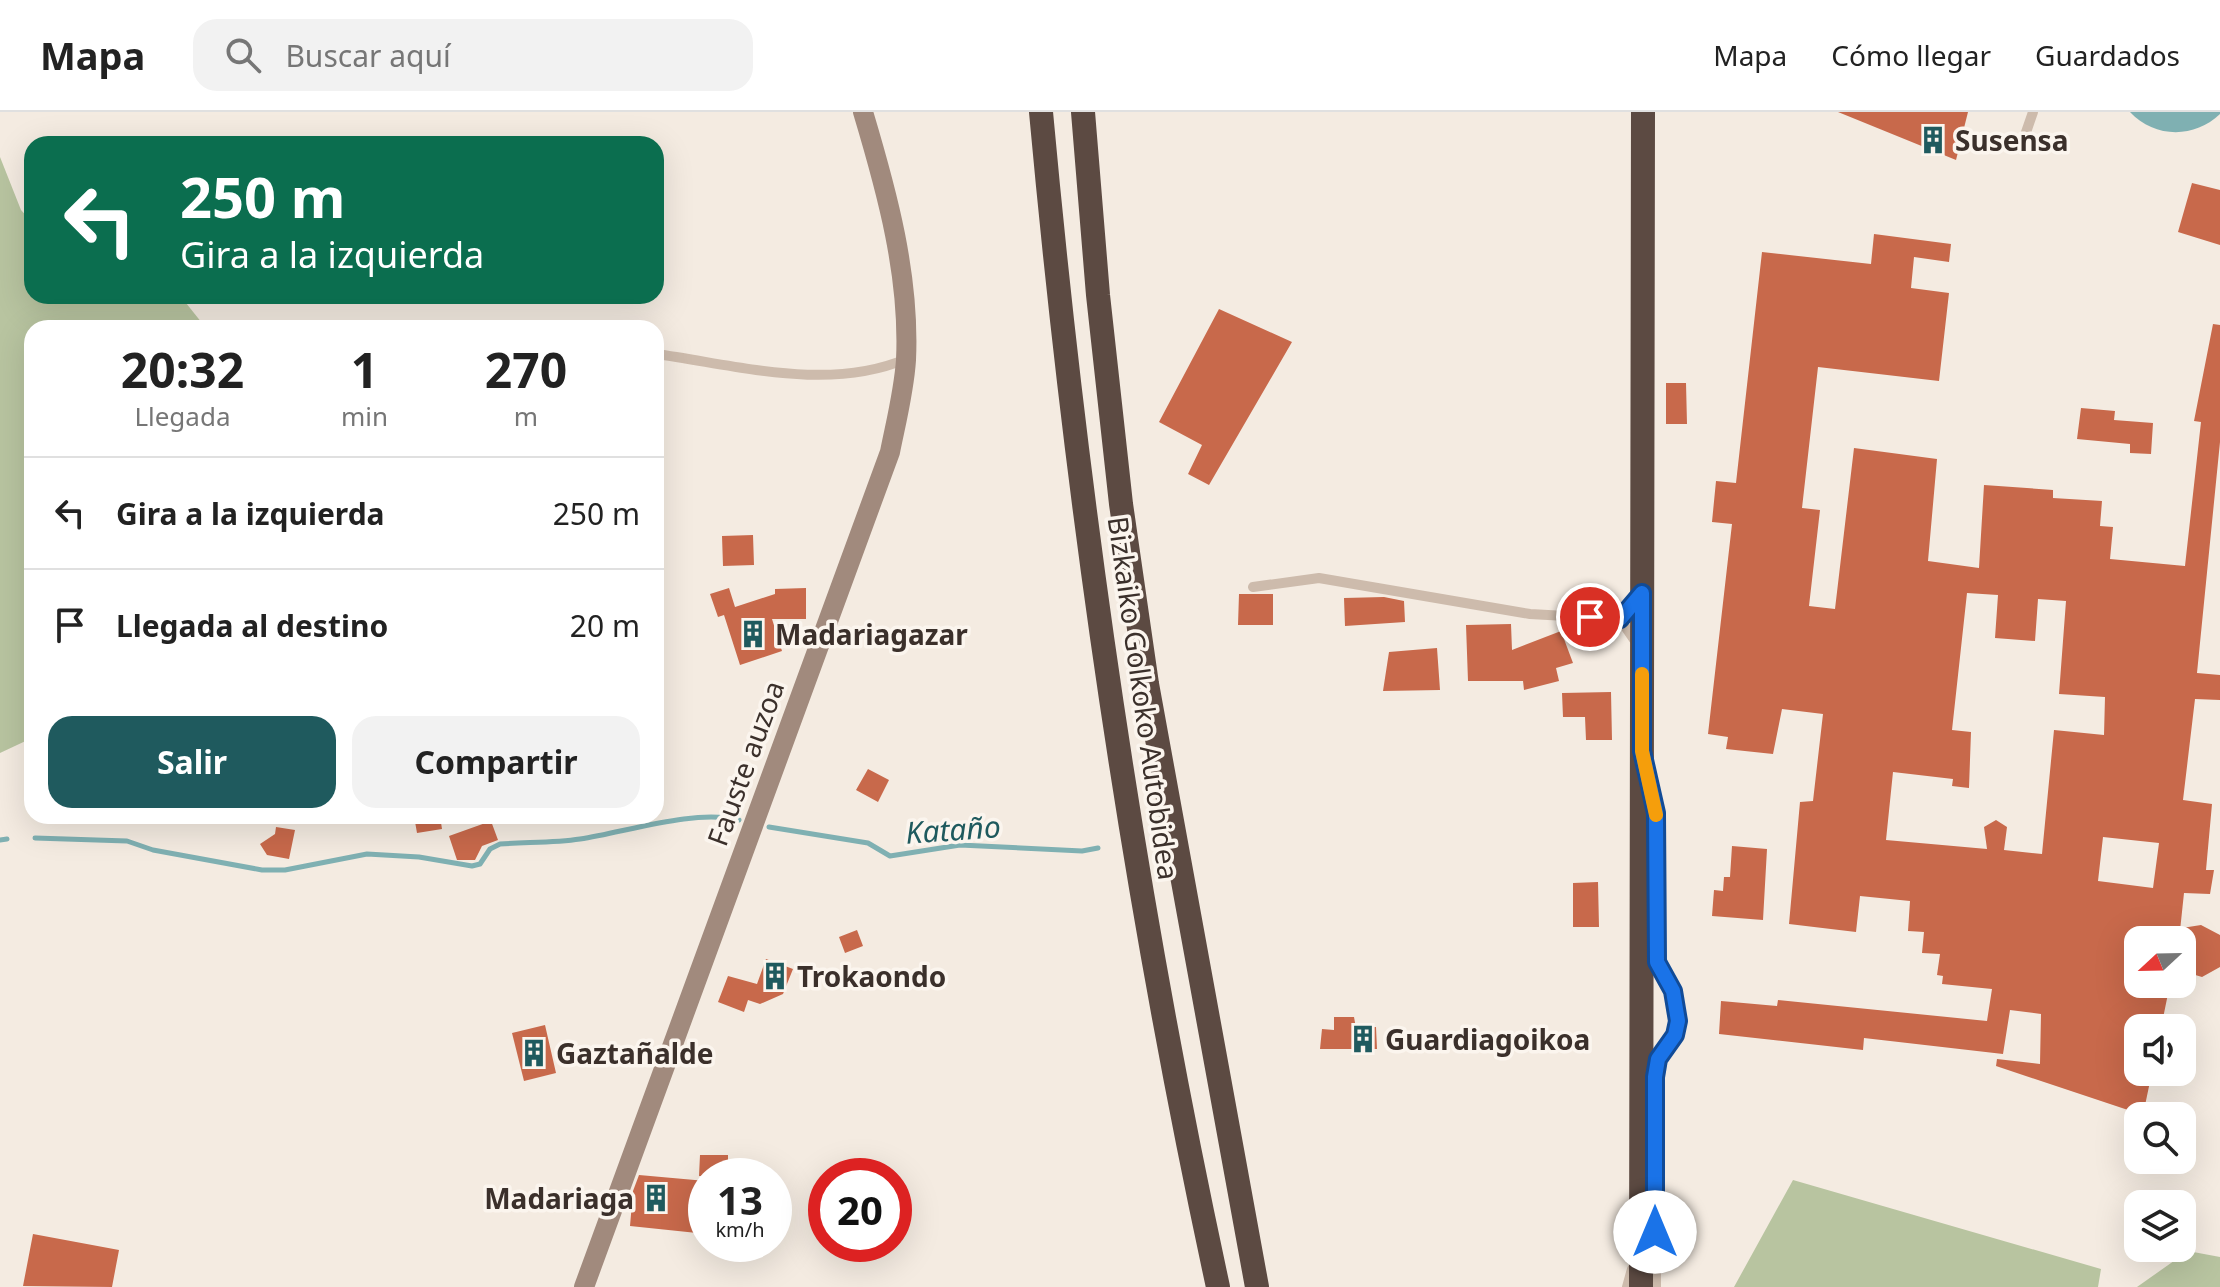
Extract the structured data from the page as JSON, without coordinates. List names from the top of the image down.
{
  "streets": {
    "highway": ["Bizkaiko Golkoko Autobidea"],
    "street": ["Fauste auzoa"]
  },
  "water": ["Kataño"],
  "places": {
    "building": [
      "Susensa",
      "Madariagazar",
      "Trokaondo",
      "Guardiagoikoa",
      "Gaztañalde",
      "Madariaga"
    ]
  },
  "north": "left",
  "page": {
    "header": "Mapa",
    "search": "Buscar aquí",
    "nav": ["Mapa", "Cómo llegar", "Guardados"],
    "turn": ["250 m", "Gira a la izquierda"],
    "eta": [
      "20:32",
      "Llegada",
      "1",
      "min",
      "270",
      "m"
    ],
    "list": [
      {
        "name": "Gira a la izquierda",
        "value": "250 m"
      },
      {
        "name": "Llegada al destino",
        "value": "20 m"
      }
    ],
    "buttons": ["Salir", "Compartir"],
    "speed": "13 km/h",
    "limit": "20"
  }
}
